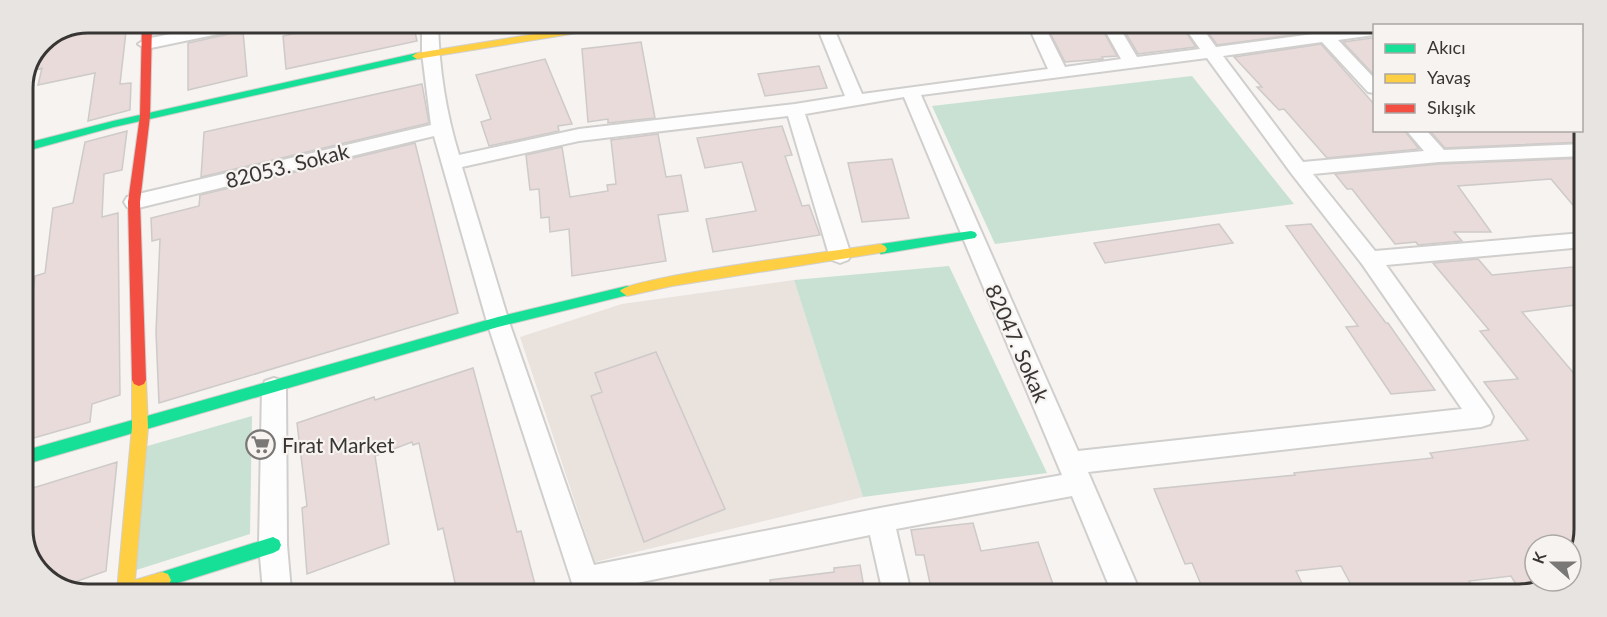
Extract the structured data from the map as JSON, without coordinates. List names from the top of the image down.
{
  "streets": {
    "street": ["82053. Sokak", "82047. Sokak"]
  },
  "places": {
    "supermarket": ["Fırat Market"]
  },
  "legend": ["Akıcı", "Yavaş", "Sıkışık"],
  "north": "left"
}
